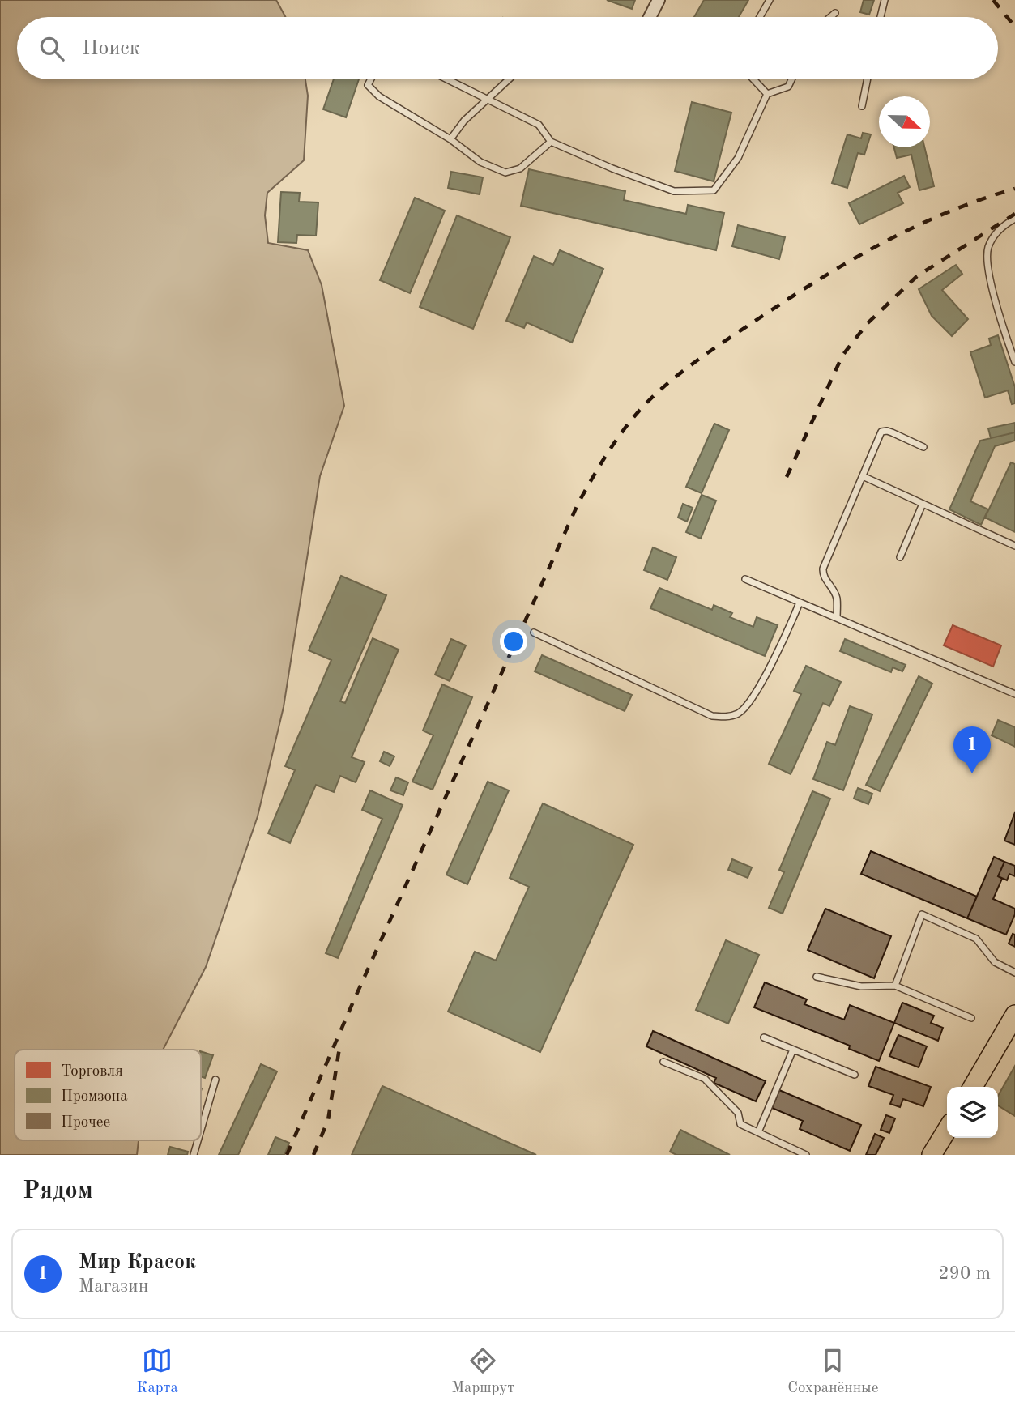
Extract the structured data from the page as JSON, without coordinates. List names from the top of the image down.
{
  "legend": ["Торговля", "Промзона", "Прочее"],
  "north": "right",
  "page": {
    "search": "Поиск",
    "pins": "1",
    "heading": "Рядом",
    "list": [
      {
        "mark": "1",
        "name": "Мир Красок",
        "note": "Магазин",
        "value": "290 m"
      }
    ],
    "nav": ["Карта", "Маршрут", "Сохранённые"]
  }
}
